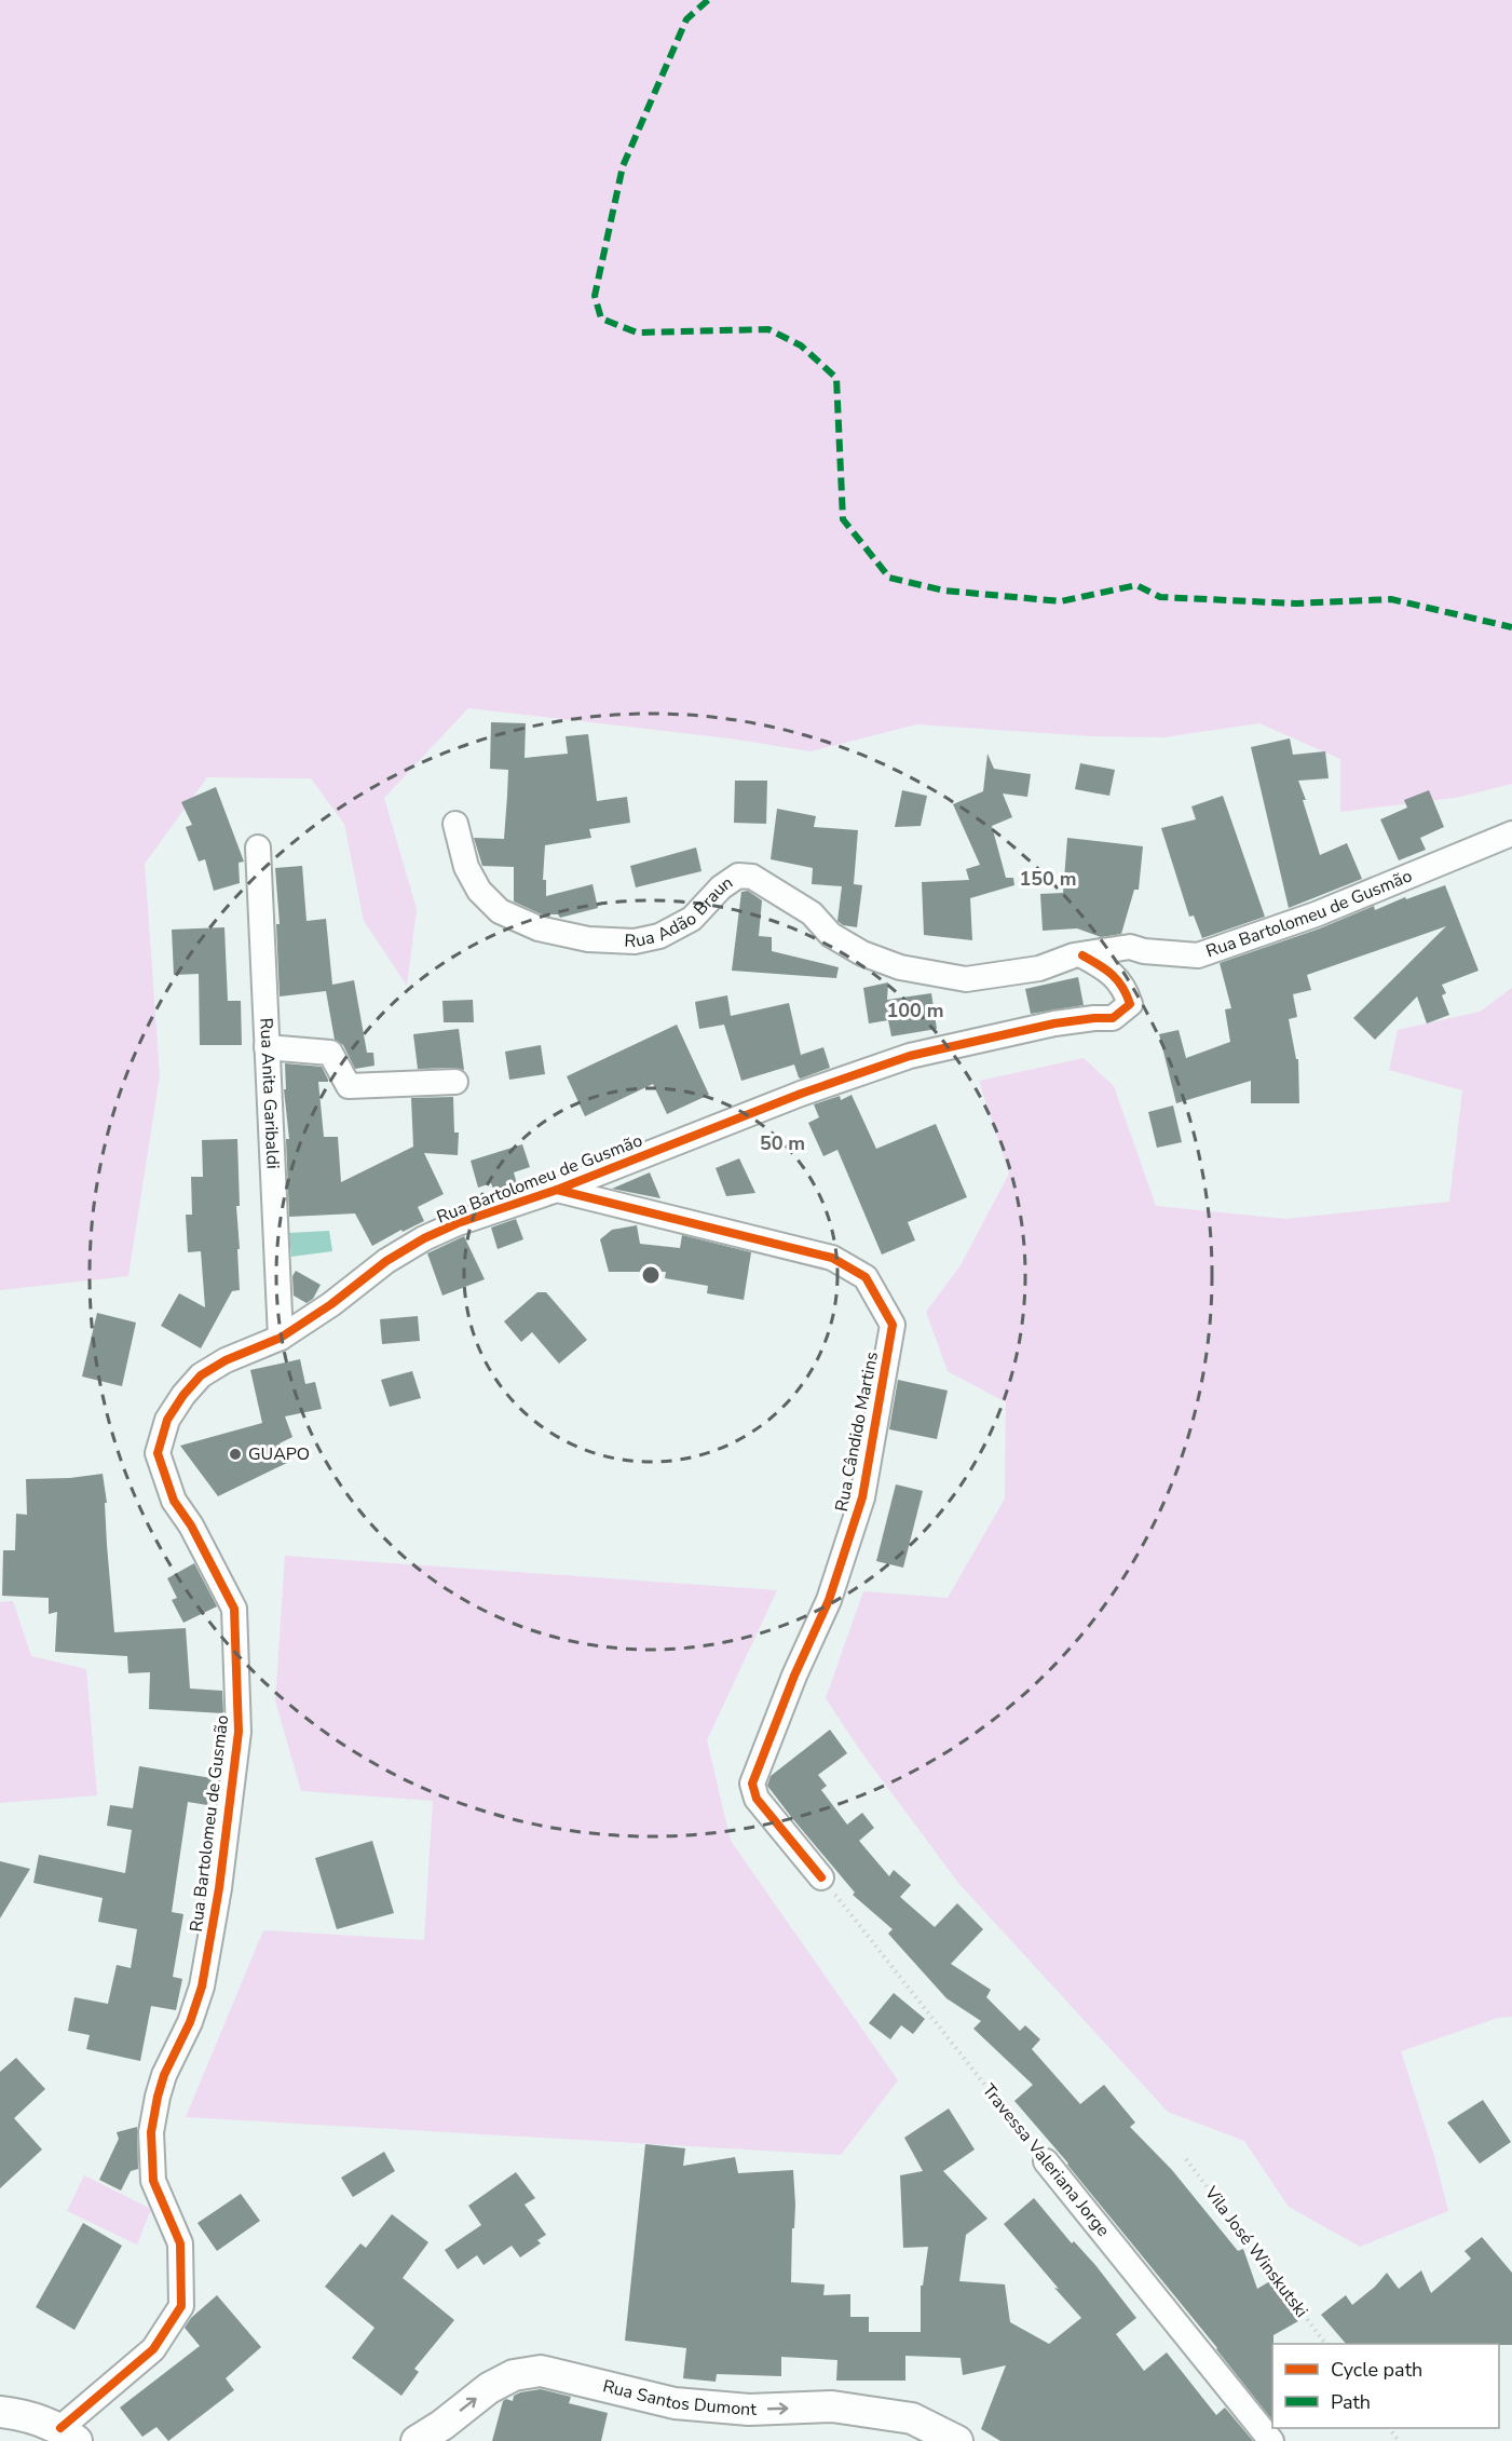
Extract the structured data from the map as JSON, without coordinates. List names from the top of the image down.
{
  "streets": {
    "main road": ["Rua Santos Dumont"],
    "street": [
      "Rua Adão Braun",
      "Rua Bartolomeu de Gusmão",
      "Rua Anita Garibaldi",
      "Rua Cândido Martins",
      "Travessa Valeriana Jorge"
    ],
    "path": ["Vila José Winskutski"]
  },
  "crossings": [
    ["Rua Adão Braun", "Rua Bartolomeu de Gusmão"],
    ["Rua Bartolomeu de Gusmão", "Rua Anita Garibaldi"],
    ["Rua Bartolomeu de Gusmão", "Rua Cândido Martins"],
    ["Rua Cândido Martins", "Travessa Valeriana Jorge"]
  ],
  "one_way": ["Rua Santos Dumont"],
  "places": ["GUAPO"],
  "legend": ["Cycle path", "Path"],
  "rings": ["150 m", "100 m", "50 m"]
}
